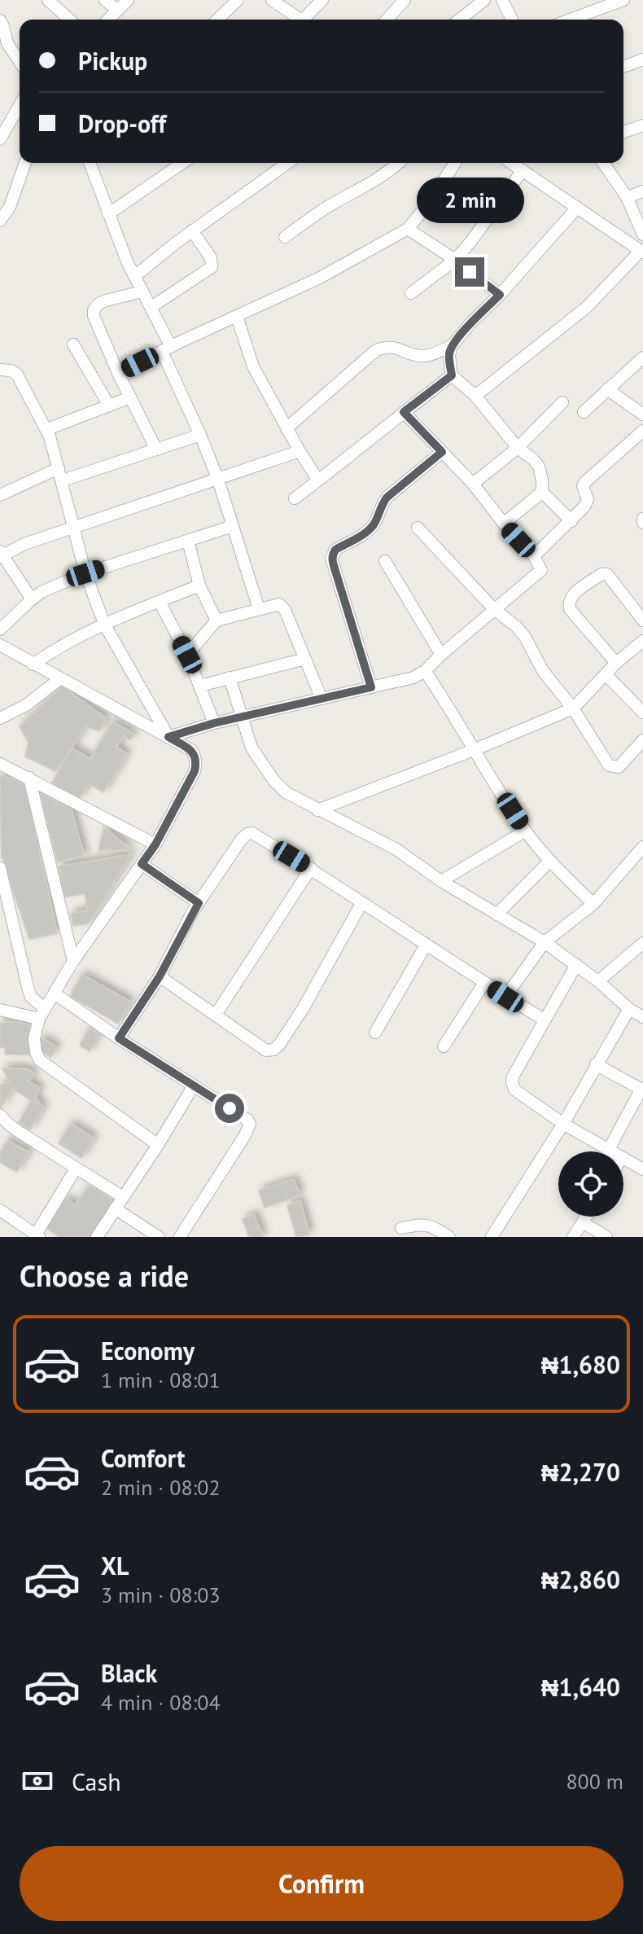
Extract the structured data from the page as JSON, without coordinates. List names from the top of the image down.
{
  "page": {
    "banner": ["Pickup", "Drop-off"],
    "bubble": "2 min",
    "heading": "Choose a ride",
    "list": [
      {
        "name": "Economy",
        "note": "1 min · 08:01",
        "value": "₦1,680"
      },
      {
        "name": "Comfort",
        "note": "2 min · 08:02",
        "value": "₦2,270"
      },
      {
        "name": "XL",
        "note": "3 min · 08:03",
        "value": "₦2,860"
      },
      {
        "name": "Black",
        "note": "4 min · 08:04",
        "value": "₦1,640"
      }
    ],
    "pay": ["Cash", "800 m"],
    "buttons": "Confirm"
  }
}
